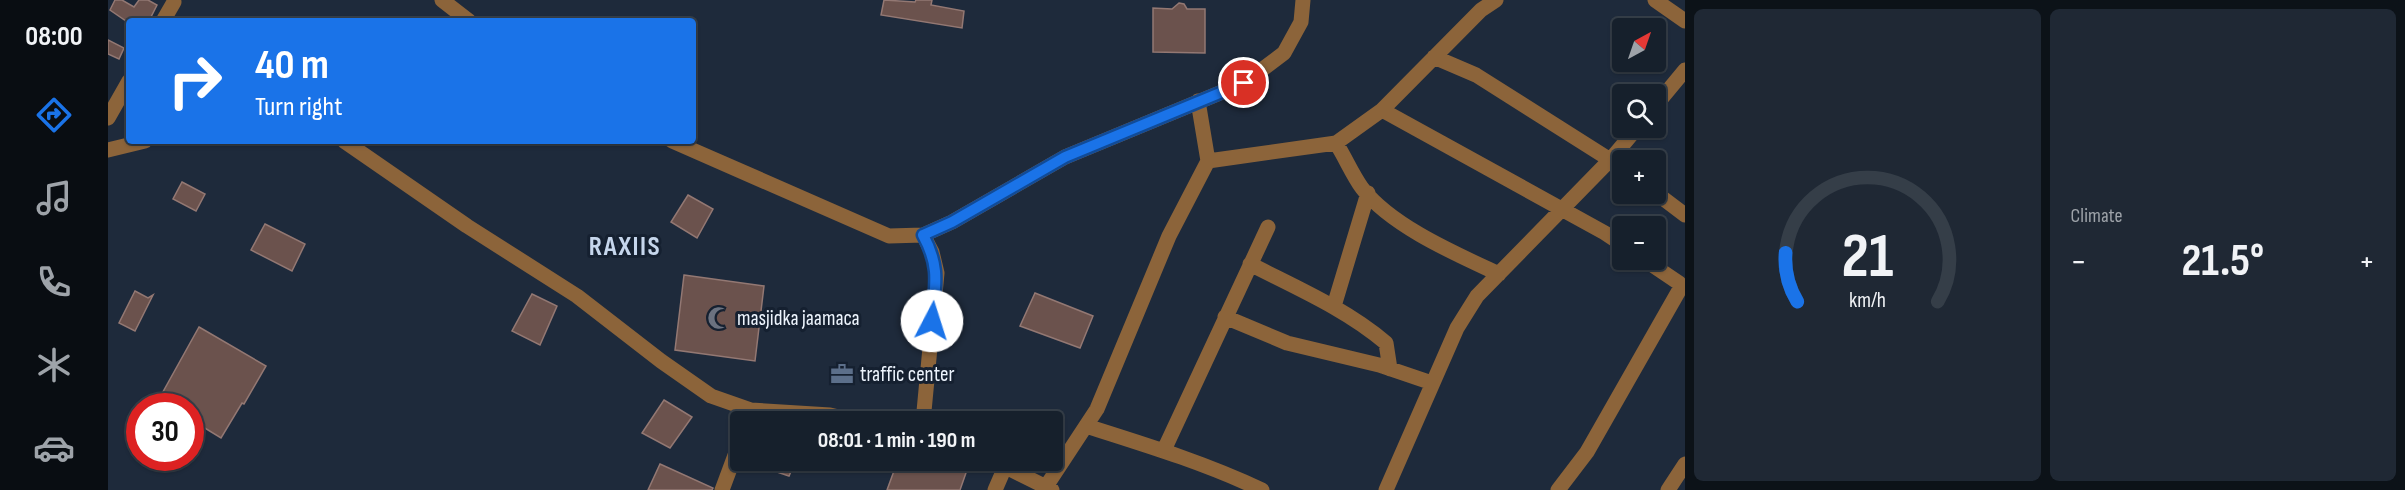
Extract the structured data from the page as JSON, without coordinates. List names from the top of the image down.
{
  "districts": ["RAXIIS"],
  "places": {
    "mosque": ["masjidka jaamaca"],
    "office": ["traffic center"]
  },
  "north": "top right",
  "page": {
    "tabs": "08:00",
    "tile": "Climate",
    "map_buttons": ["+", "−"],
    "turn": ["40 m", "Turn right"],
    "heat": ["−", "21.5°", "+"],
    "limit": "30",
    "trip": "08:01 · 1 min · 190 m",
    "gauge": ["21", "km/h"]
  }
}
